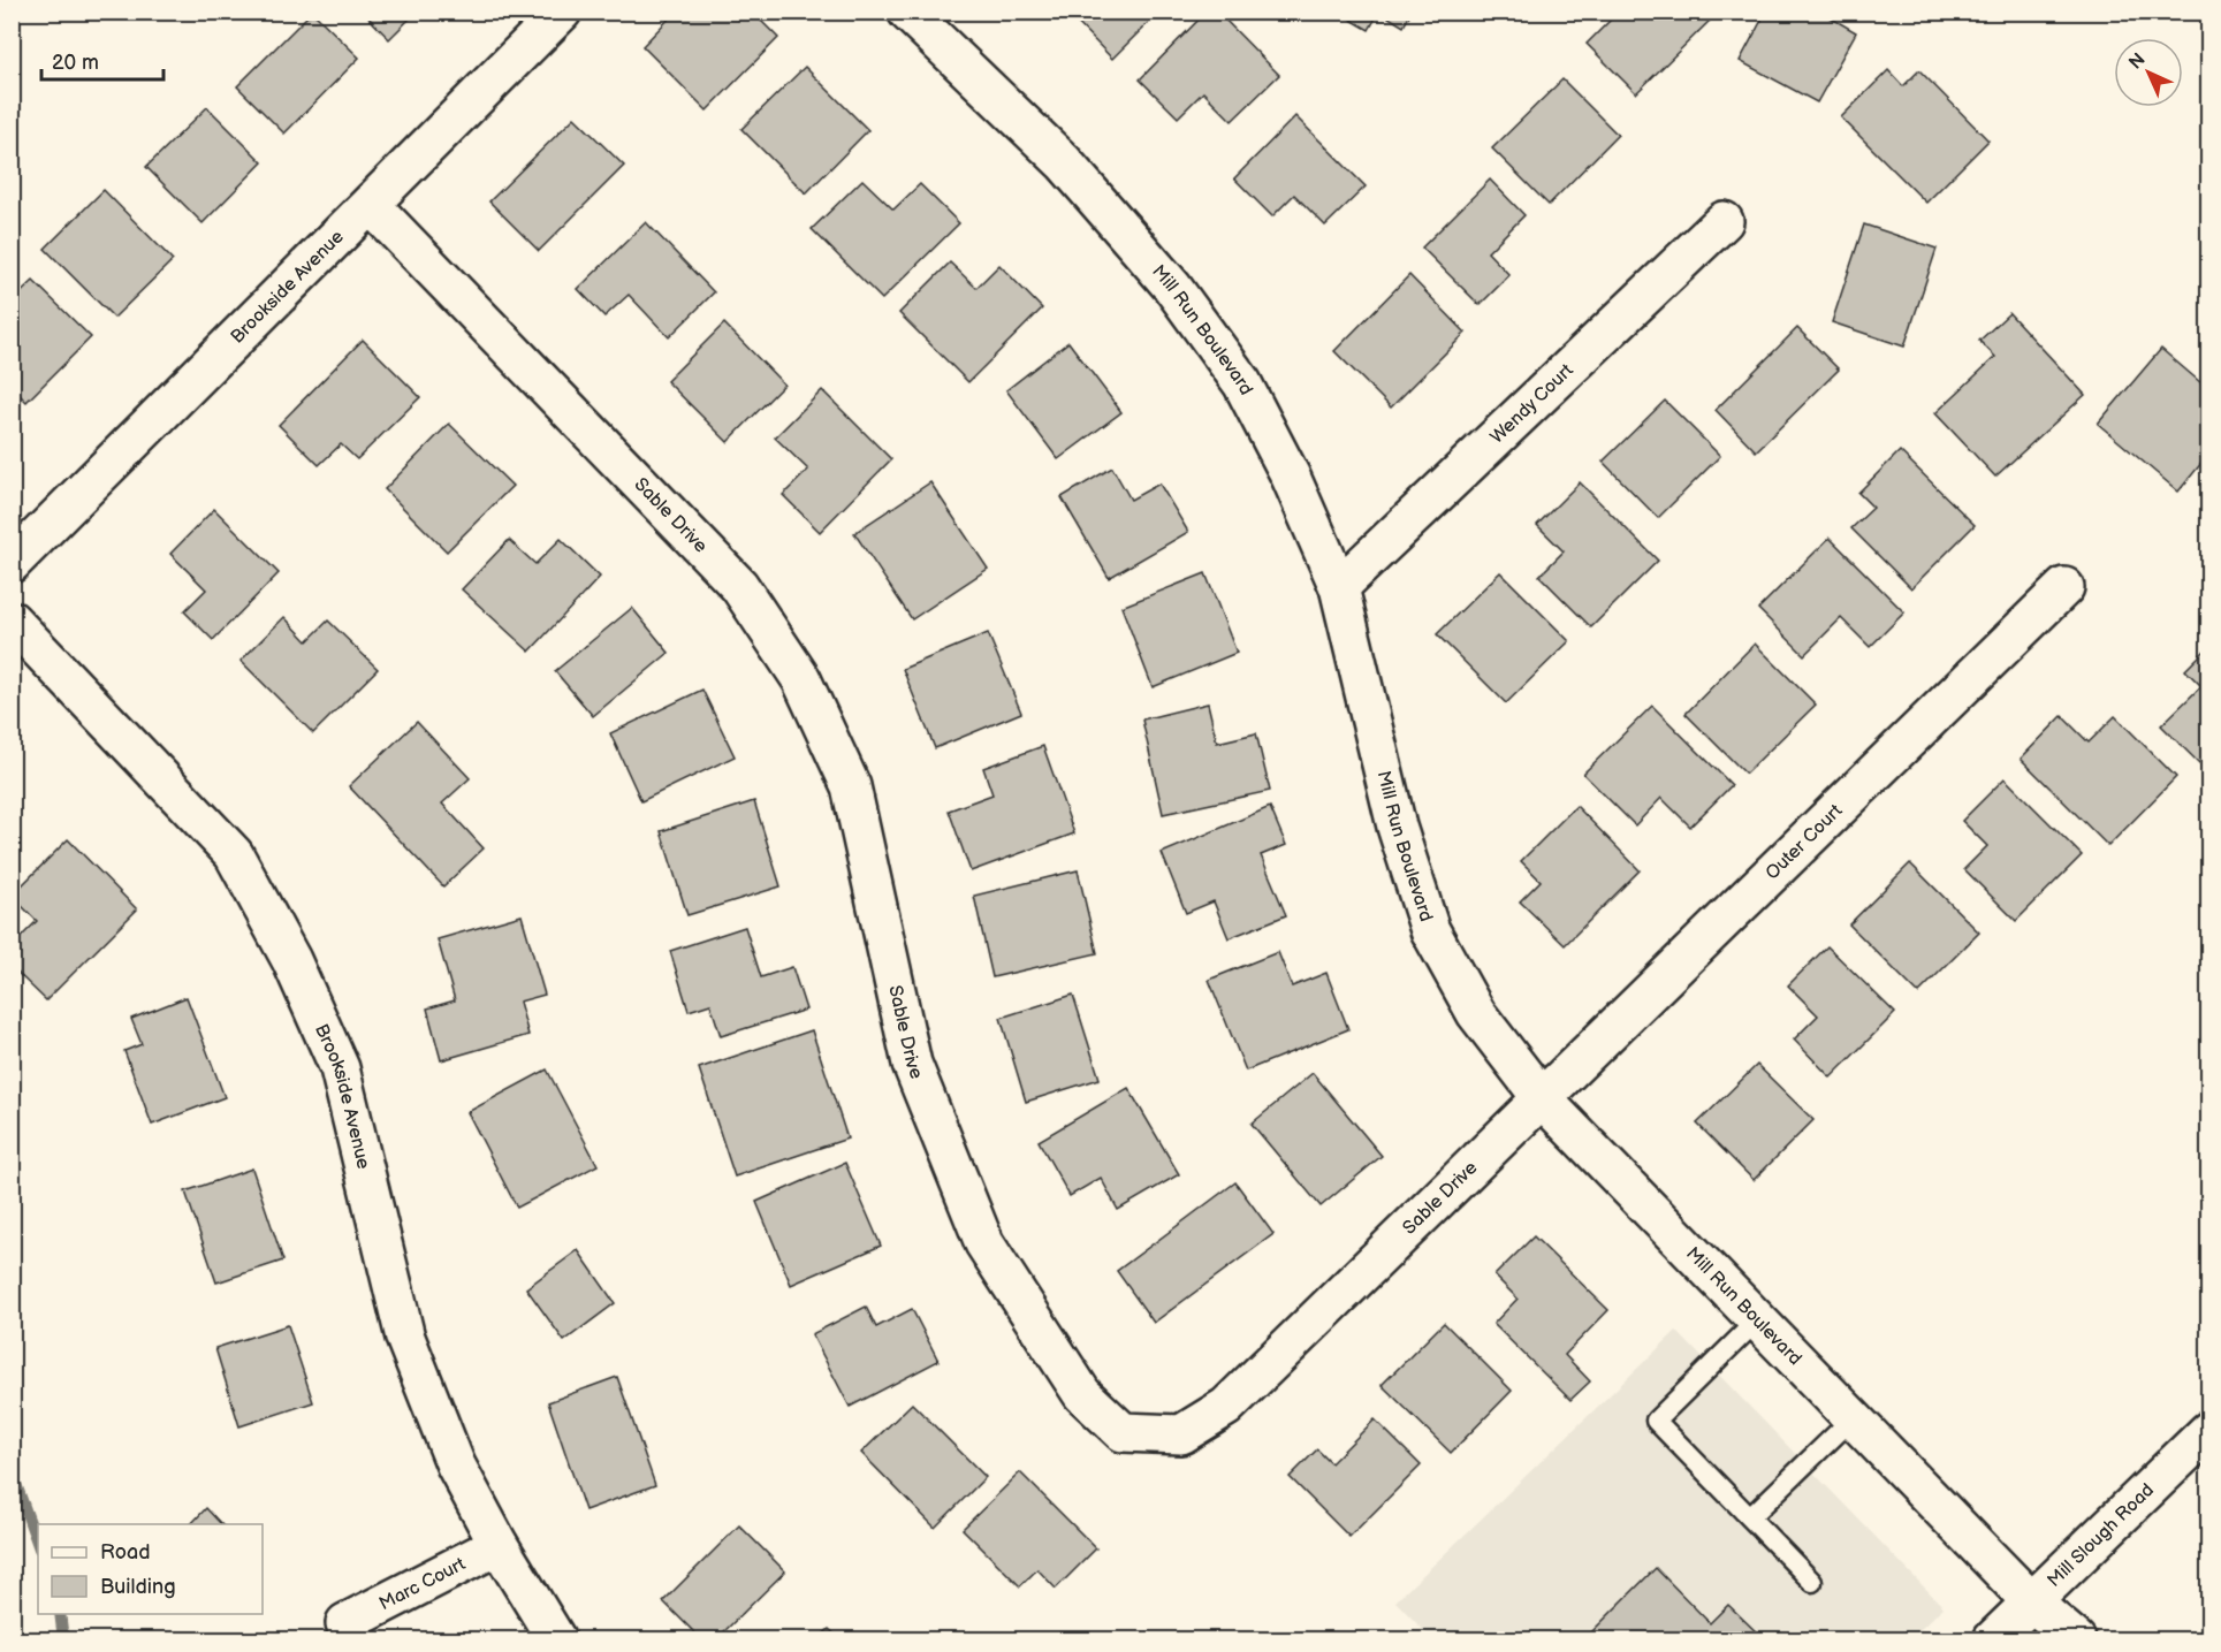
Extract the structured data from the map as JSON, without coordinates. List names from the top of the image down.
{
  "streets": {
    "street": [
      "Brookside Avenue",
      "Mill Run Boulevard",
      "Wendy Court",
      "Sable Drive",
      "Outer Court",
      "Mill Slough Road",
      "Marc Court"
    ]
  },
  "crossings": [
    ["Brookside Avenue", "Sable Drive"],
    ["Brookside Avenue", "Marc Court"],
    ["Mill Run Boulevard", "Wendy Court"],
    ["Mill Run Boulevard", "Sable Drive"],
    ["Mill Run Boulevard", "Outer Court"],
    ["Mill Run Boulevard", "Mill Slough Road"],
    ["Sable Drive", "Outer Court"]
  ],
  "legend": ["Road", "Building"],
  "scale_bar": "20 m",
  "north": "top left"
}
